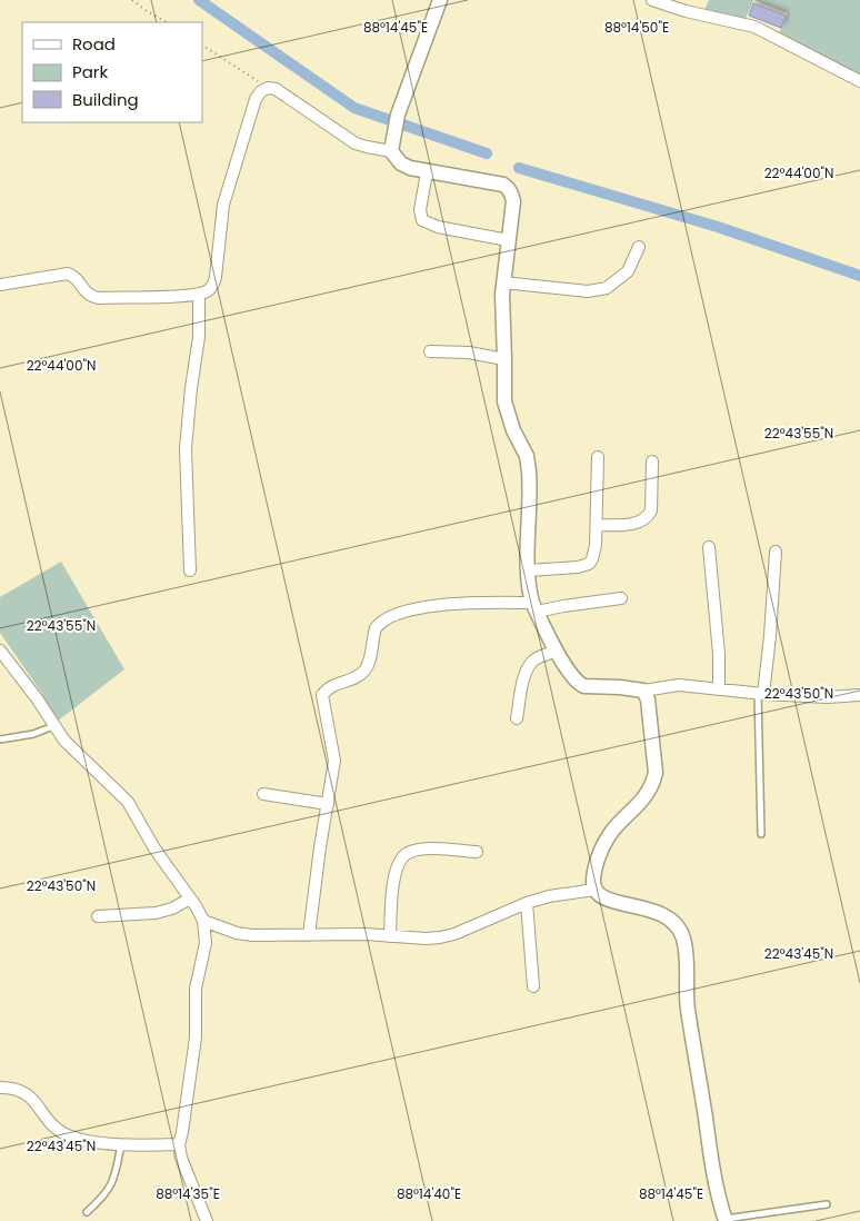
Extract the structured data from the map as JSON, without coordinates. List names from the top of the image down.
{
  "legend": ["Road", "Park", "Building"],
  "coordinates": [
    "88°14'45\"E",
    "88°14'50\"E",
    "22°44'00\"N",
    "22°43'55\"N",
    "22°43'50\"N",
    "22°43'45\"N",
    "88°14'35\"E",
    "88°14'40\"E"
  ]
}
